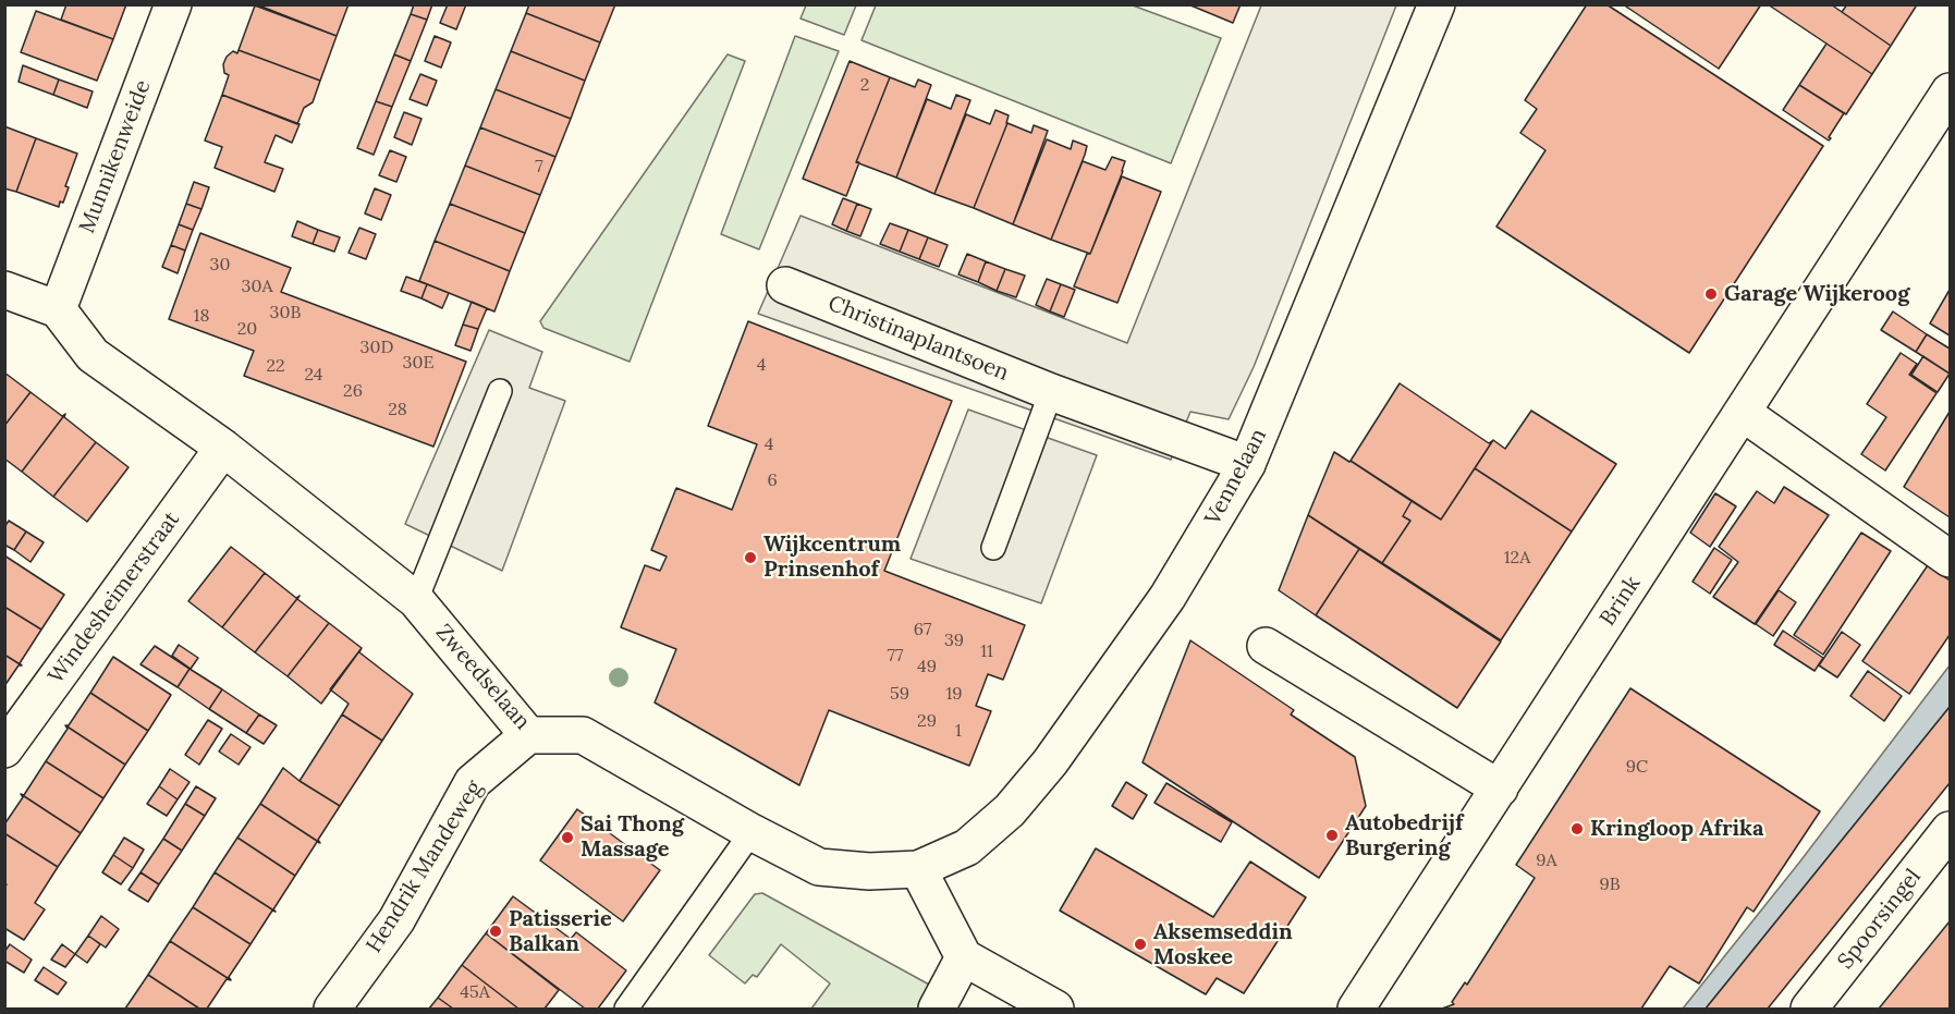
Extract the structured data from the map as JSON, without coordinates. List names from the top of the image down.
{
  "streets": {
    "street": [
      "Munnikenweide",
      "Christinaplantsoen",
      "Vennelaan",
      "Windesheimerstraat",
      "Brink",
      "Zweedselaan",
      "Hendrik Mandeweg",
      "Spoorsingel"
    ]
  },
  "crossings": [
    ["Munnikenweide", "Zweedselaan"],
    ["Christinaplantsoen", "Vennelaan"],
    ["Vennelaan", "Zweedselaan"],
    ["Windesheimerstraat", "Zweedselaan"],
    ["Zweedselaan", "Hendrik Mandeweg"]
  ],
  "places": [
    "Garage Wijkeroog",
    "Wijkcentrum Prinsenhof",
    "Kringloop Afrika",
    "Autobedrijf Burgering",
    "Sai Thong Massage",
    "Patisserie Balkan",
    "Aksemseddin Moskee"
  ],
  "house_numbers": [
    "2",
    "7",
    "30",
    "30A",
    "30B",
    "18",
    "20",
    "30D",
    "30E",
    "4",
    "22",
    "24",
    "26",
    "28",
    "4",
    "6",
    "12A",
    "67",
    "39",
    "11",
    "77",
    "49",
    "59",
    "19",
    "29",
    "1",
    "9C",
    "9A",
    "9B",
    "45A"
  ]
}
